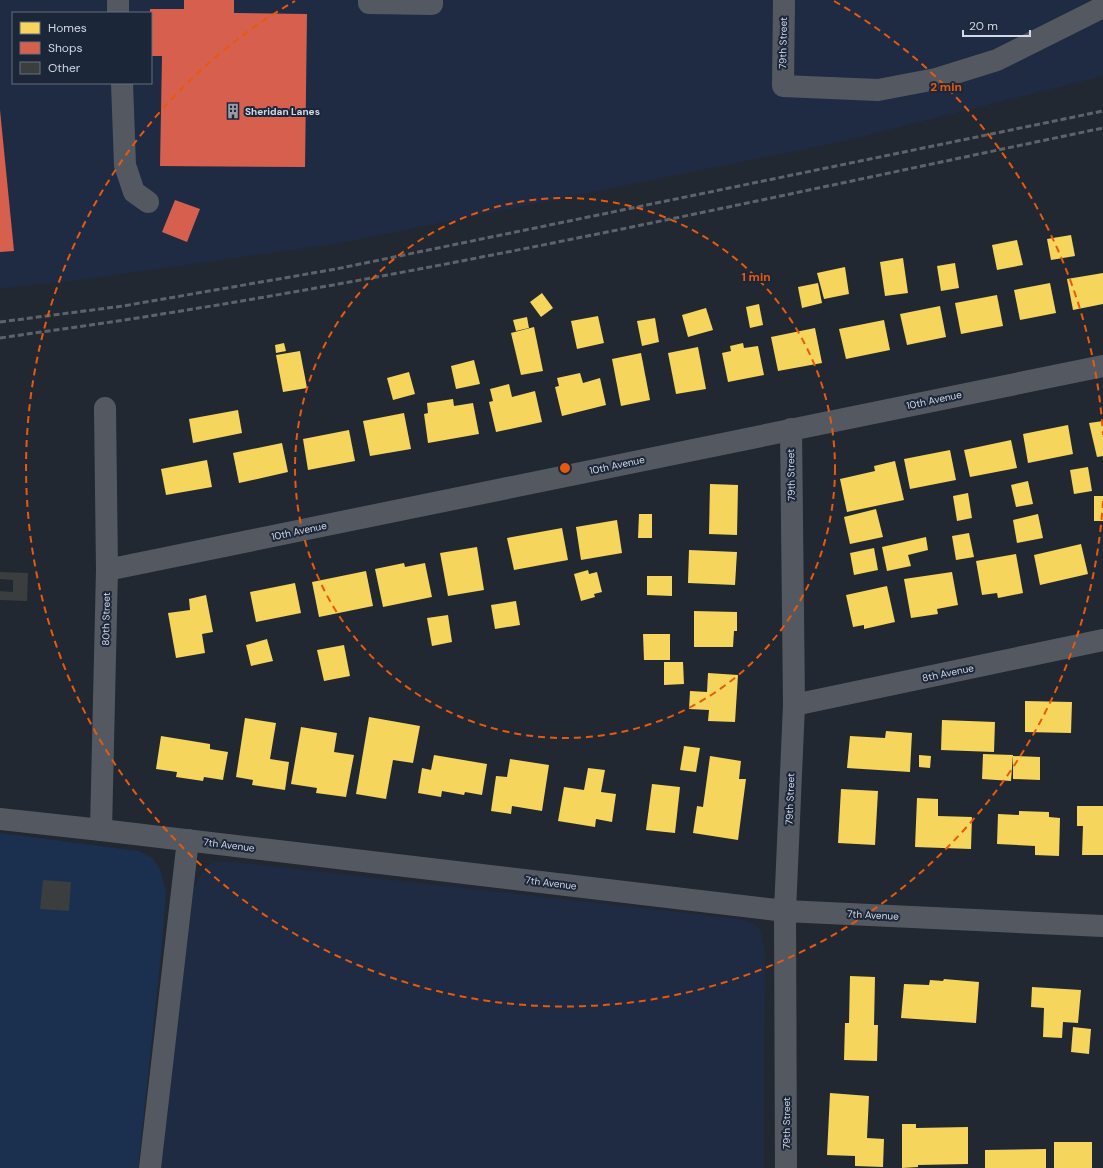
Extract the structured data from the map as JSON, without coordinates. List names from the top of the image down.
{
  "streets": {
    "street": [
      "79th Street",
      "10th Avenue",
      "80th Street",
      "8th Avenue",
      "7th Avenue"
    ]
  },
  "crossings": [
    ["79th Street", "10th Avenue"],
    ["79th Street", "8th Avenue"],
    ["79th Street", "7th Avenue"],
    ["10th Avenue", "80th Street"],
    ["80th Street", "7th Avenue"]
  ],
  "places": {
    "building": ["Sheridan Lanes"]
  },
  "legend": ["Homes", "Shops", "Other"],
  "scale_bar": "20 m",
  "rings": ["2 min", "1 min"]
}
